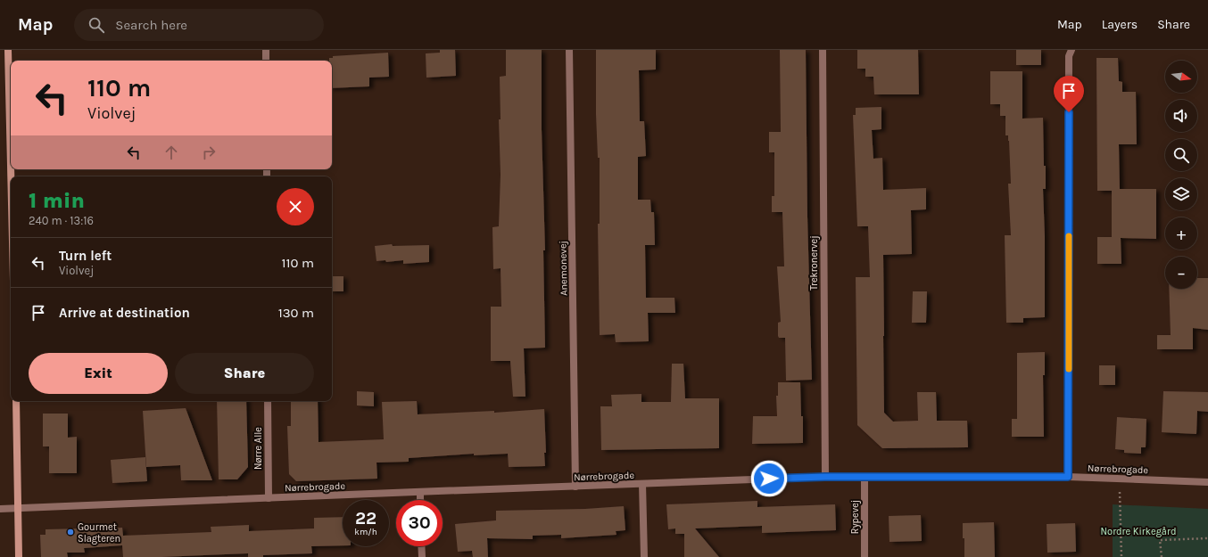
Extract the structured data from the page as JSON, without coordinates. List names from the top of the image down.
{
  "streets": {
    "street": [
      "Trekronervej",
      "Anemonevej",
      "Nørre Alle",
      "Nørrebrogade",
      "Rypevej"
    ]
  },
  "crossings": [
    ["Trekronervej", "Nørrebrogade"],
    ["Anemonevej", "Nørrebrogade"],
    ["Nørre Alle", "Nørrebrogade"],
    ["Nørrebrogade", "Rypevej"]
  ],
  "parks": ["Nordre Kirkegård"],
  "places": ["Gourmet Slagteren"],
  "north": "right",
  "page": {
    "header": "Map",
    "search": "Search here",
    "nav": ["Map", "Layers", "Share"],
    "map_buttons": ["+", "−"],
    "turn": ["110 m", "Violvej"],
    "heading": ["1 min", "240 m · 13:16"],
    "list": [
      {
        "name": "Turn left",
        "note": "Violvej",
        "value": "110 m"
      },
      {
        "name": "Arrive at destination",
        "value": "130 m"
      }
    ],
    "buttons": ["Exit", "Share"],
    "speed": "22 km/h",
    "limit": "30"
  }
}
